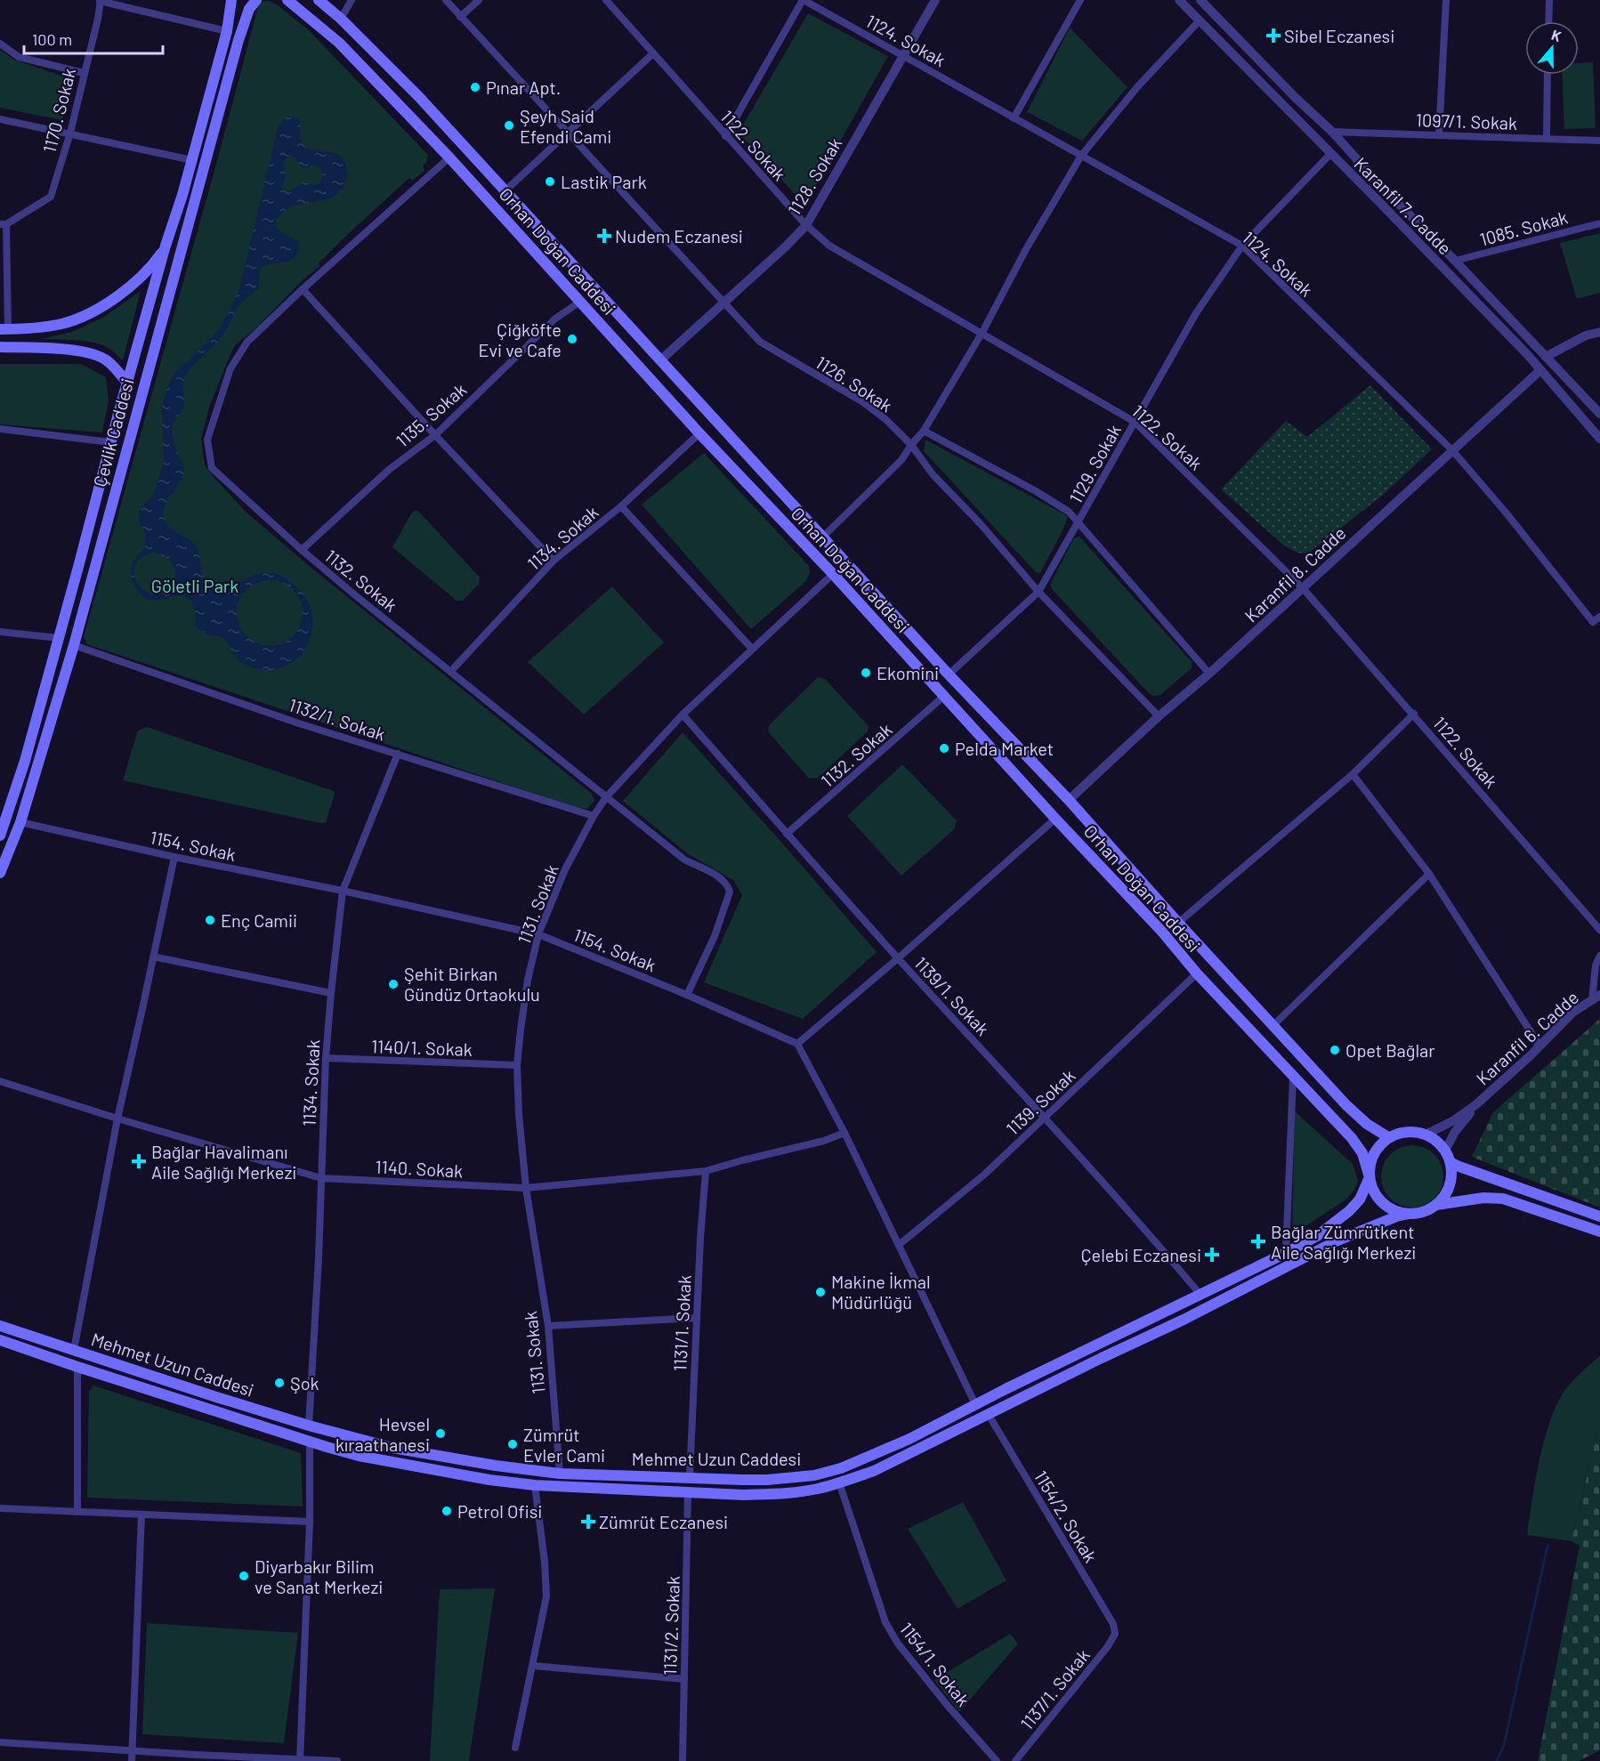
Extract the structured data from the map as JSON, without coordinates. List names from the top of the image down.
{
  "streets": {
    "main road": ["Orhan Doğan Caddesi", "Çevlik Caddesi", "Mehmet Uzun Caddesi"],
    "street": [
      "1124. Sokak",
      "1170. Sokak",
      "1097/1. Sokak",
      "1122. Sokak",
      "1128. Sokak",
      "Karanfil 7. Cadde",
      "1085. Sokak",
      "1126. Sokak",
      "1135. Sokak",
      "1129. Sokak",
      "1134. Sokak",
      "Karanfil 8. Cadde",
      "1132. Sokak",
      "1132/1. Sokak",
      "1154. Sokak",
      "1131. Sokak",
      "1139/1. Sokak",
      "Karanfil 6. Cadde",
      "1140/1. Sokak",
      "1139. Sokak",
      "1140. Sokak",
      "1131/1. Sokak",
      "1154/2. Sokak",
      "1131/2. Sokak",
      "1154/1. Sokak",
      "1137/1. Sokak"
    ]
  },
  "crossings": [
    ["1124. Sokak", "1128. Sokak"],
    ["1124. Sokak", "1129. Sokak"],
    ["1124. Sokak", "Karanfil 8. Cadde"],
    ["1097/1. Sokak", "Karanfil 7. Cadde"],
    ["1122. Sokak", "1128. Sokak"],
    ["1122. Sokak", "1129. Sokak"],
    ["1122. Sokak", "Karanfil 8. Cadde"],
    ["1128. Sokak", "1126. Sokak"],
    ["Karanfil 7. Cadde", "1085. Sokak"],
    ["Karanfil 7. Cadde", "1129. Sokak"],
    ["Karanfil 7. Cadde", "Karanfil 8. Cadde"],
    ["Orhan Doğan Caddesi", "1135. Sokak"],
    ["Orhan Doğan Caddesi", "1134. Sokak"],
    ["Orhan Doğan Caddesi", "1132. Sokak"],
    ["Orhan Doğan Caddesi", "1131. Sokak"],
    ["Orhan Doğan Caddesi", "1139. Sokak"],
    ["Orhan Doğan Caddesi", "Mehmet Uzun Caddesi"],
    ["1126. Sokak", "1129. Sokak"],
    ["1126. Sokak", "Karanfil 8. Cadde"],
    ["1135. Sokak", "1132. Sokak"],
    ["Çevlik Caddesi", "1132/1. Sokak"],
    ["Çevlik Caddesi", "1154. Sokak"],
    ["1134. Sokak", "1132. Sokak"],
    ["1134. Sokak", "1132/1. Sokak"],
    ["1134. Sokak", "1154. Sokak"],
    ["1134. Sokak", "1140/1. Sokak"],
    ["1134. Sokak", "1140. Sokak"],
    ["1134. Sokak", "Mehmet Uzun Caddesi"],
    ["1132. Sokak", "1154. Sokak"],
    ["1132. Sokak", "1131. Sokak"],
    ["1132. Sokak", "1139/1. Sokak"],
    ["1132/1. Sokak", "1131. Sokak"],
    ["1154. Sokak", "1131. Sokak"],
    ["1131. Sokak", "1139/1. Sokak"],
    ["1131. Sokak", "1140/1. Sokak"],
    ["1131. Sokak", "1140. Sokak"],
    ["1131. Sokak", "Mehmet Uzun Caddesi"],
    ["1139/1. Sokak", "1139. Sokak"],
    ["1139/1. Sokak", "Mehmet Uzun Caddesi"],
    ["1140. Sokak", "1131/1. Sokak"],
    ["1131/1. Sokak", "Mehmet Uzun Caddesi"],
    ["1154/2. Sokak", "1137/1. Sokak"]
  ],
  "parks": ["Göletli Park"],
  "places": {
    "health": [
      "Sibel Eczanesi",
      "Nudem Eczanesi",
      "Bağlar Havalimanı Aile Sağlığı Merkezi",
      "Bağlar Zümrütkent Aile Sağlığı Merkezi",
      "Çelebi Eczanesi",
      "Zümrüt Eczanesi"
    ],
    "other": [
      "Pınar Apt.",
      "Şeyh Said Efendi Cami",
      "Lastik Park",
      "Çiğköfte Evi ve Cafe",
      "Ekomini",
      "Pelda Market",
      "Enç Camii",
      "Şehit Birkan Gündüz Ortaokulu",
      "Opet Bağlar",
      "Makine İkmal Müdürlüğü",
      "Şok",
      "Hevsel kıraathanesi",
      "Zümrüt Evler Cami",
      "Petrol Ofisi",
      "Diyarbakır Bilim ve Sanat Merkezi"
    ]
  },
  "scale_bar": "100 m",
  "north": "top"
}
